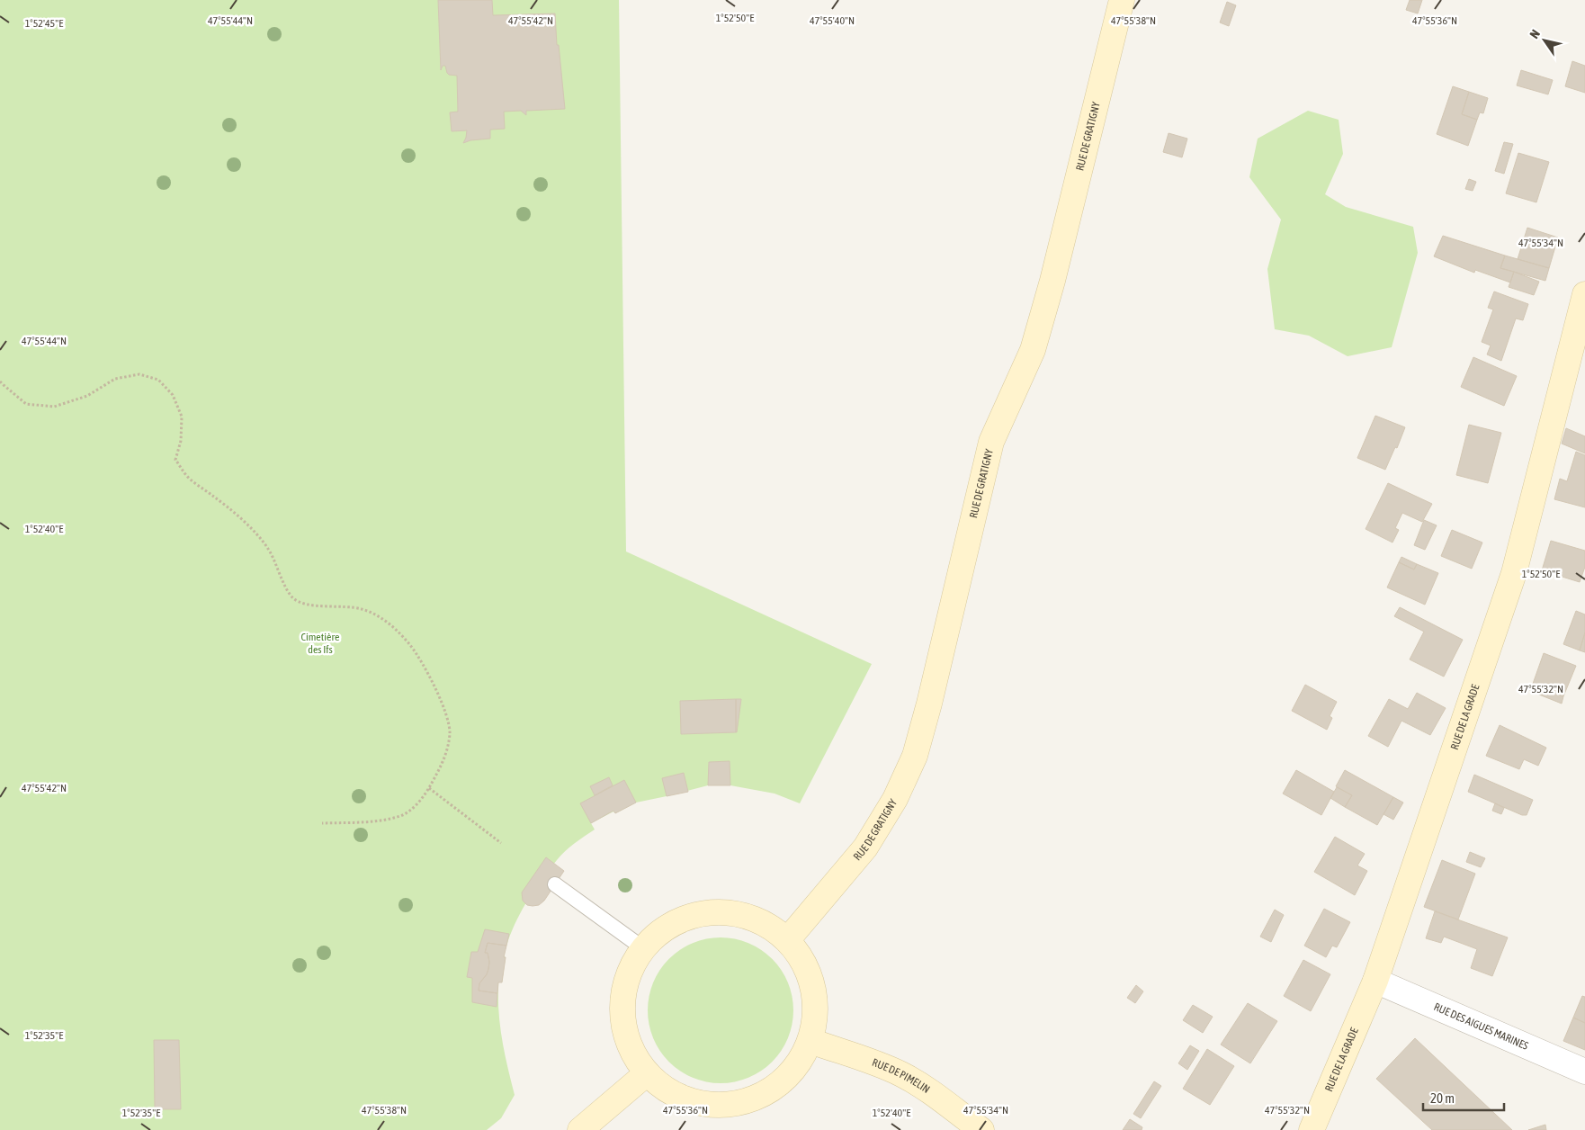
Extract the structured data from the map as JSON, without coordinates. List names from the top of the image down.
{
  "streets": {
    "street": [
      "RUE DE GRATIGNY",
      "RUE DE LA GRADE",
      "RUE DES AIGUES MARINES",
      "RUE DE PIMELIN"
    ]
  },
  "crossings": [
    ["RUE DE LA GRADE", "RUE DES AIGUES MARINES"]
  ],
  "parks": ["Cimetière des Ifs"],
  "scale_bar": "20 m",
  "north": "top left",
  "coordinates": [
    "1°52'50\"E",
    "47°55'44\"N",
    "47°55'42\"N",
    "47°55'40\"N",
    "47°55'38\"N",
    "47°55'36\"N",
    "1°52'45\"E",
    "47°55'34\"N",
    "1°52'40\"E",
    "47°55'32\"N",
    "1°52'35\"E"
  ]
}
